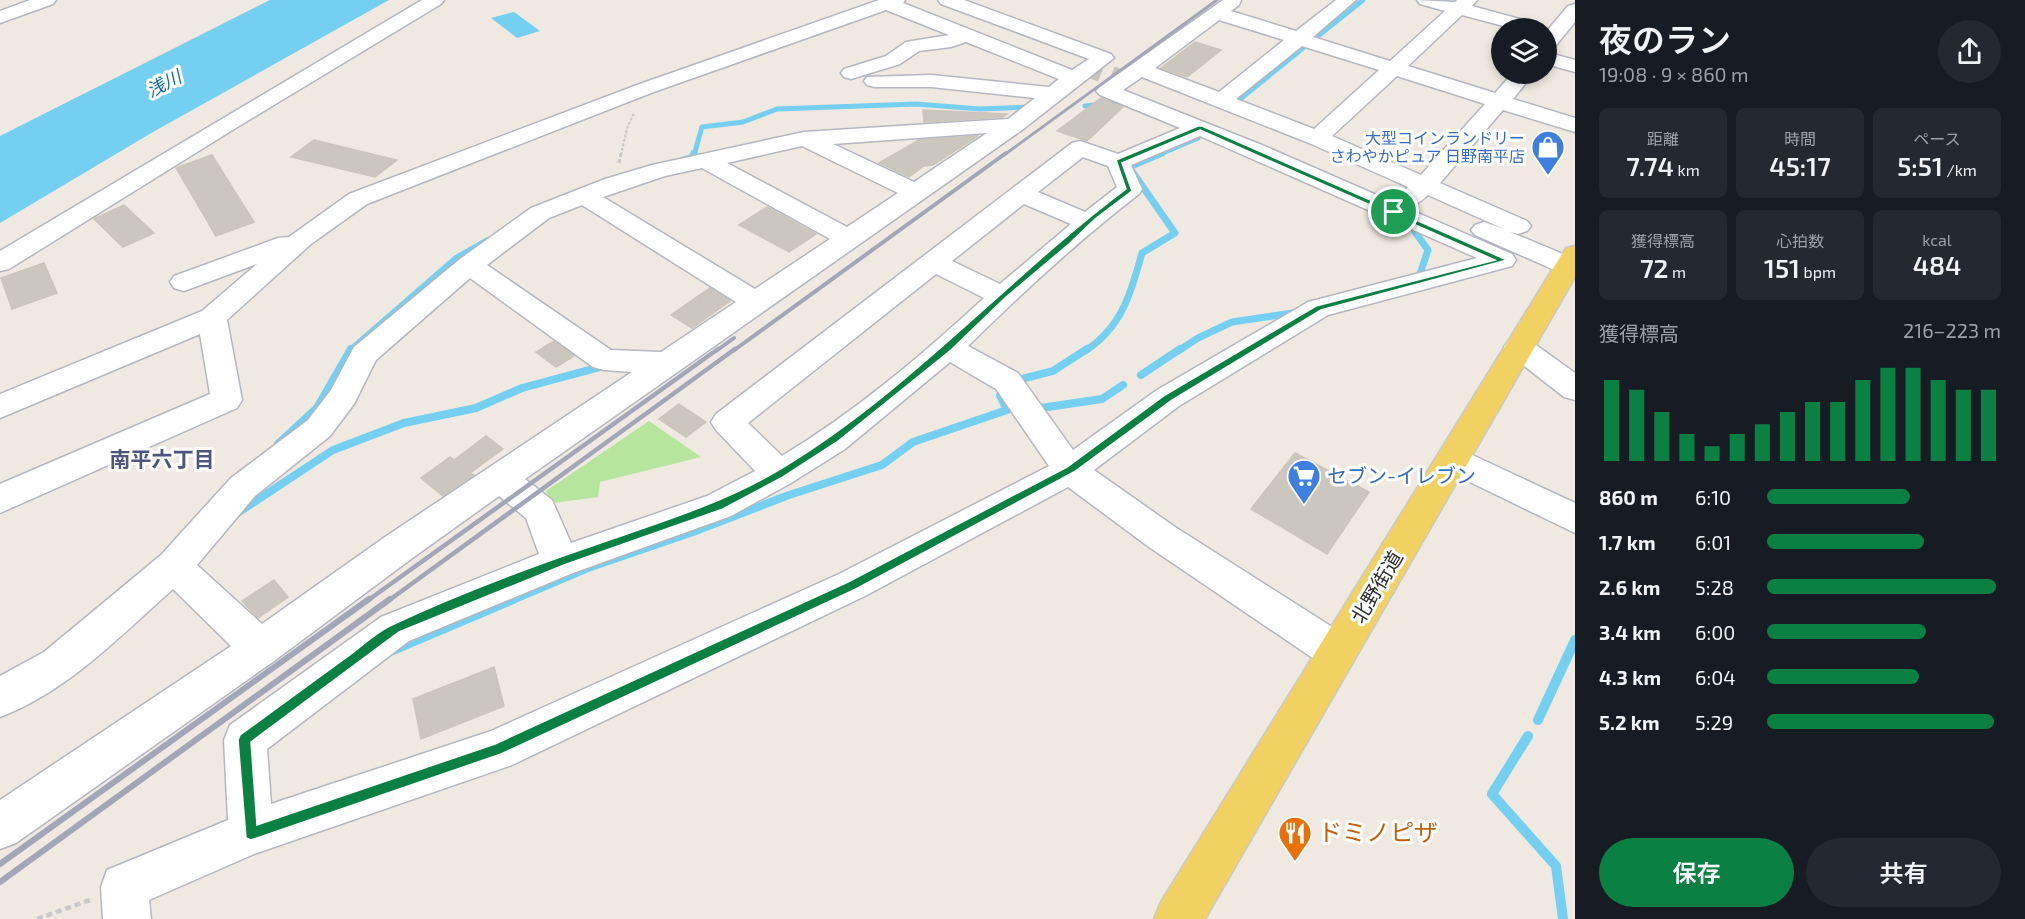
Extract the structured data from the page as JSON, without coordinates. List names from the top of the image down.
{
  "streets": {
    "main road": ["北野街道"]
  },
  "districts": ["南平六丁目"],
  "water": ["浅川"],
  "places": {
    "shop": ["大型コインランドリー さわやかピュア 日野南平店"],
    "supermarket": ["セブン-イレブン"],
    "restaurant": ["ドミノピザ"]
  },
  "page": {
    "heading": ["夜のラン", "19:08 · 9 × 860 m"],
    "stats": [
      ["距離", "7.74 km"],
      ["時間", "45:17"],
      ["ペース", "5:51 /km"],
      ["獲得標高", "72 m"],
      ["心拍数", "151 bpm"],
      ["kcal", "484"]
    ],
    "chart": ["獲得標高", "216–223 m"],
    "list": [
      {
        "name": "860 m",
        "note": "6:10"
      },
      {
        "name": "1.7 km",
        "note": "6:01"
      },
      {
        "name": "2.6 km",
        "note": "5:28"
      },
      {
        "name": "3.4 km",
        "note": "6:00"
      },
      {
        "name": "4.3 km",
        "note": "6:04"
      },
      {
        "name": "5.2 km",
        "note": "5:29"
      }
    ],
    "buttons": ["保存", "共有"]
  }
}
